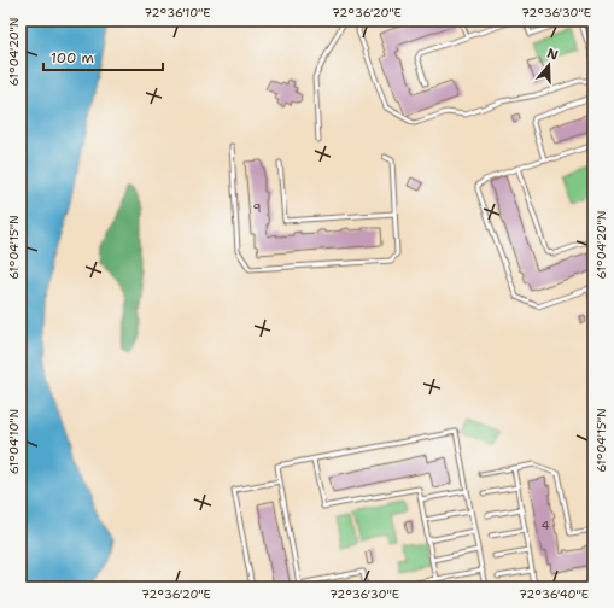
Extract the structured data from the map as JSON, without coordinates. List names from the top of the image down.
{
  "house_numbers": ["9", "4"],
  "scale_bar": "100 m",
  "north": "top",
  "coordinates": [
    "72°36'10\"E",
    "72°36'20\"E",
    "72°36'30\"E",
    "61°04'20\"N",
    "61°04'15\"N",
    "61°04'10\"N",
    "72°36'40\"E"
  ]
}
